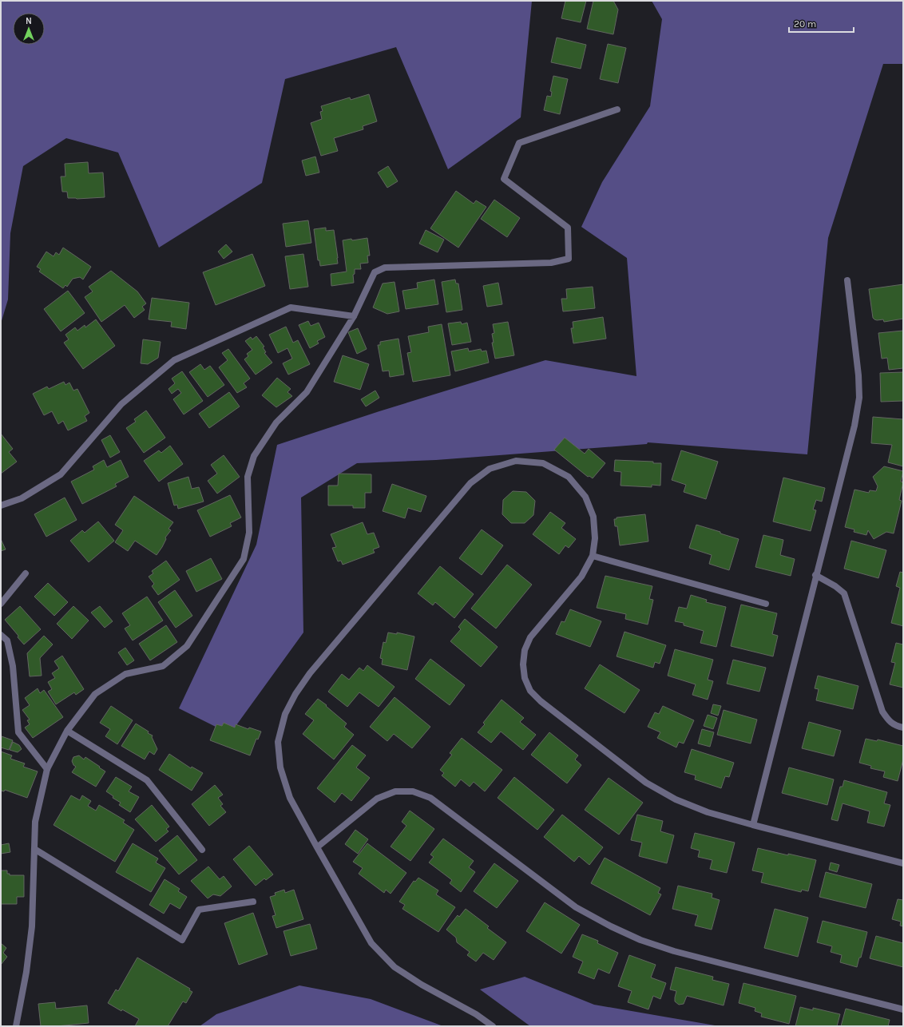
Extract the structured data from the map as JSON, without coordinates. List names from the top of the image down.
{
  "scale_bar": "20 m",
  "north": "top"
}
